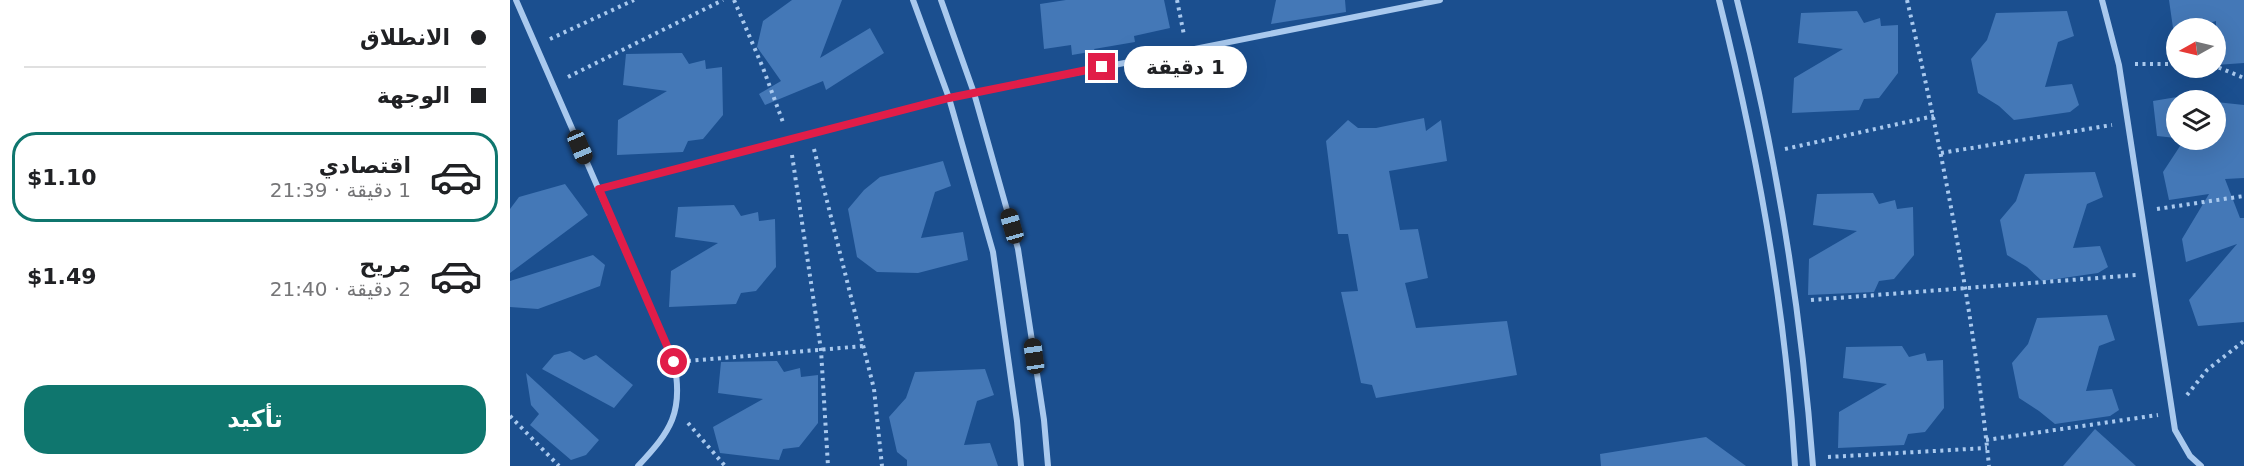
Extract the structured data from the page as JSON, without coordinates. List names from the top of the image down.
{
  "north": "left",
  "page": {
    "banner": ["الانطلاق", "الوجهة"],
    "bubble": "1 دقيقة",
    "list": [
      {
        "name": "اقتصادي",
        "note": "1 دقيقة · 21:39",
        "value": "$1.10"
      },
      {
        "name": "مريح",
        "note": "2 دقيقة · 21:40",
        "value": "$1.49"
      }
    ],
    "buttons": "تأكيد"
  }
}
